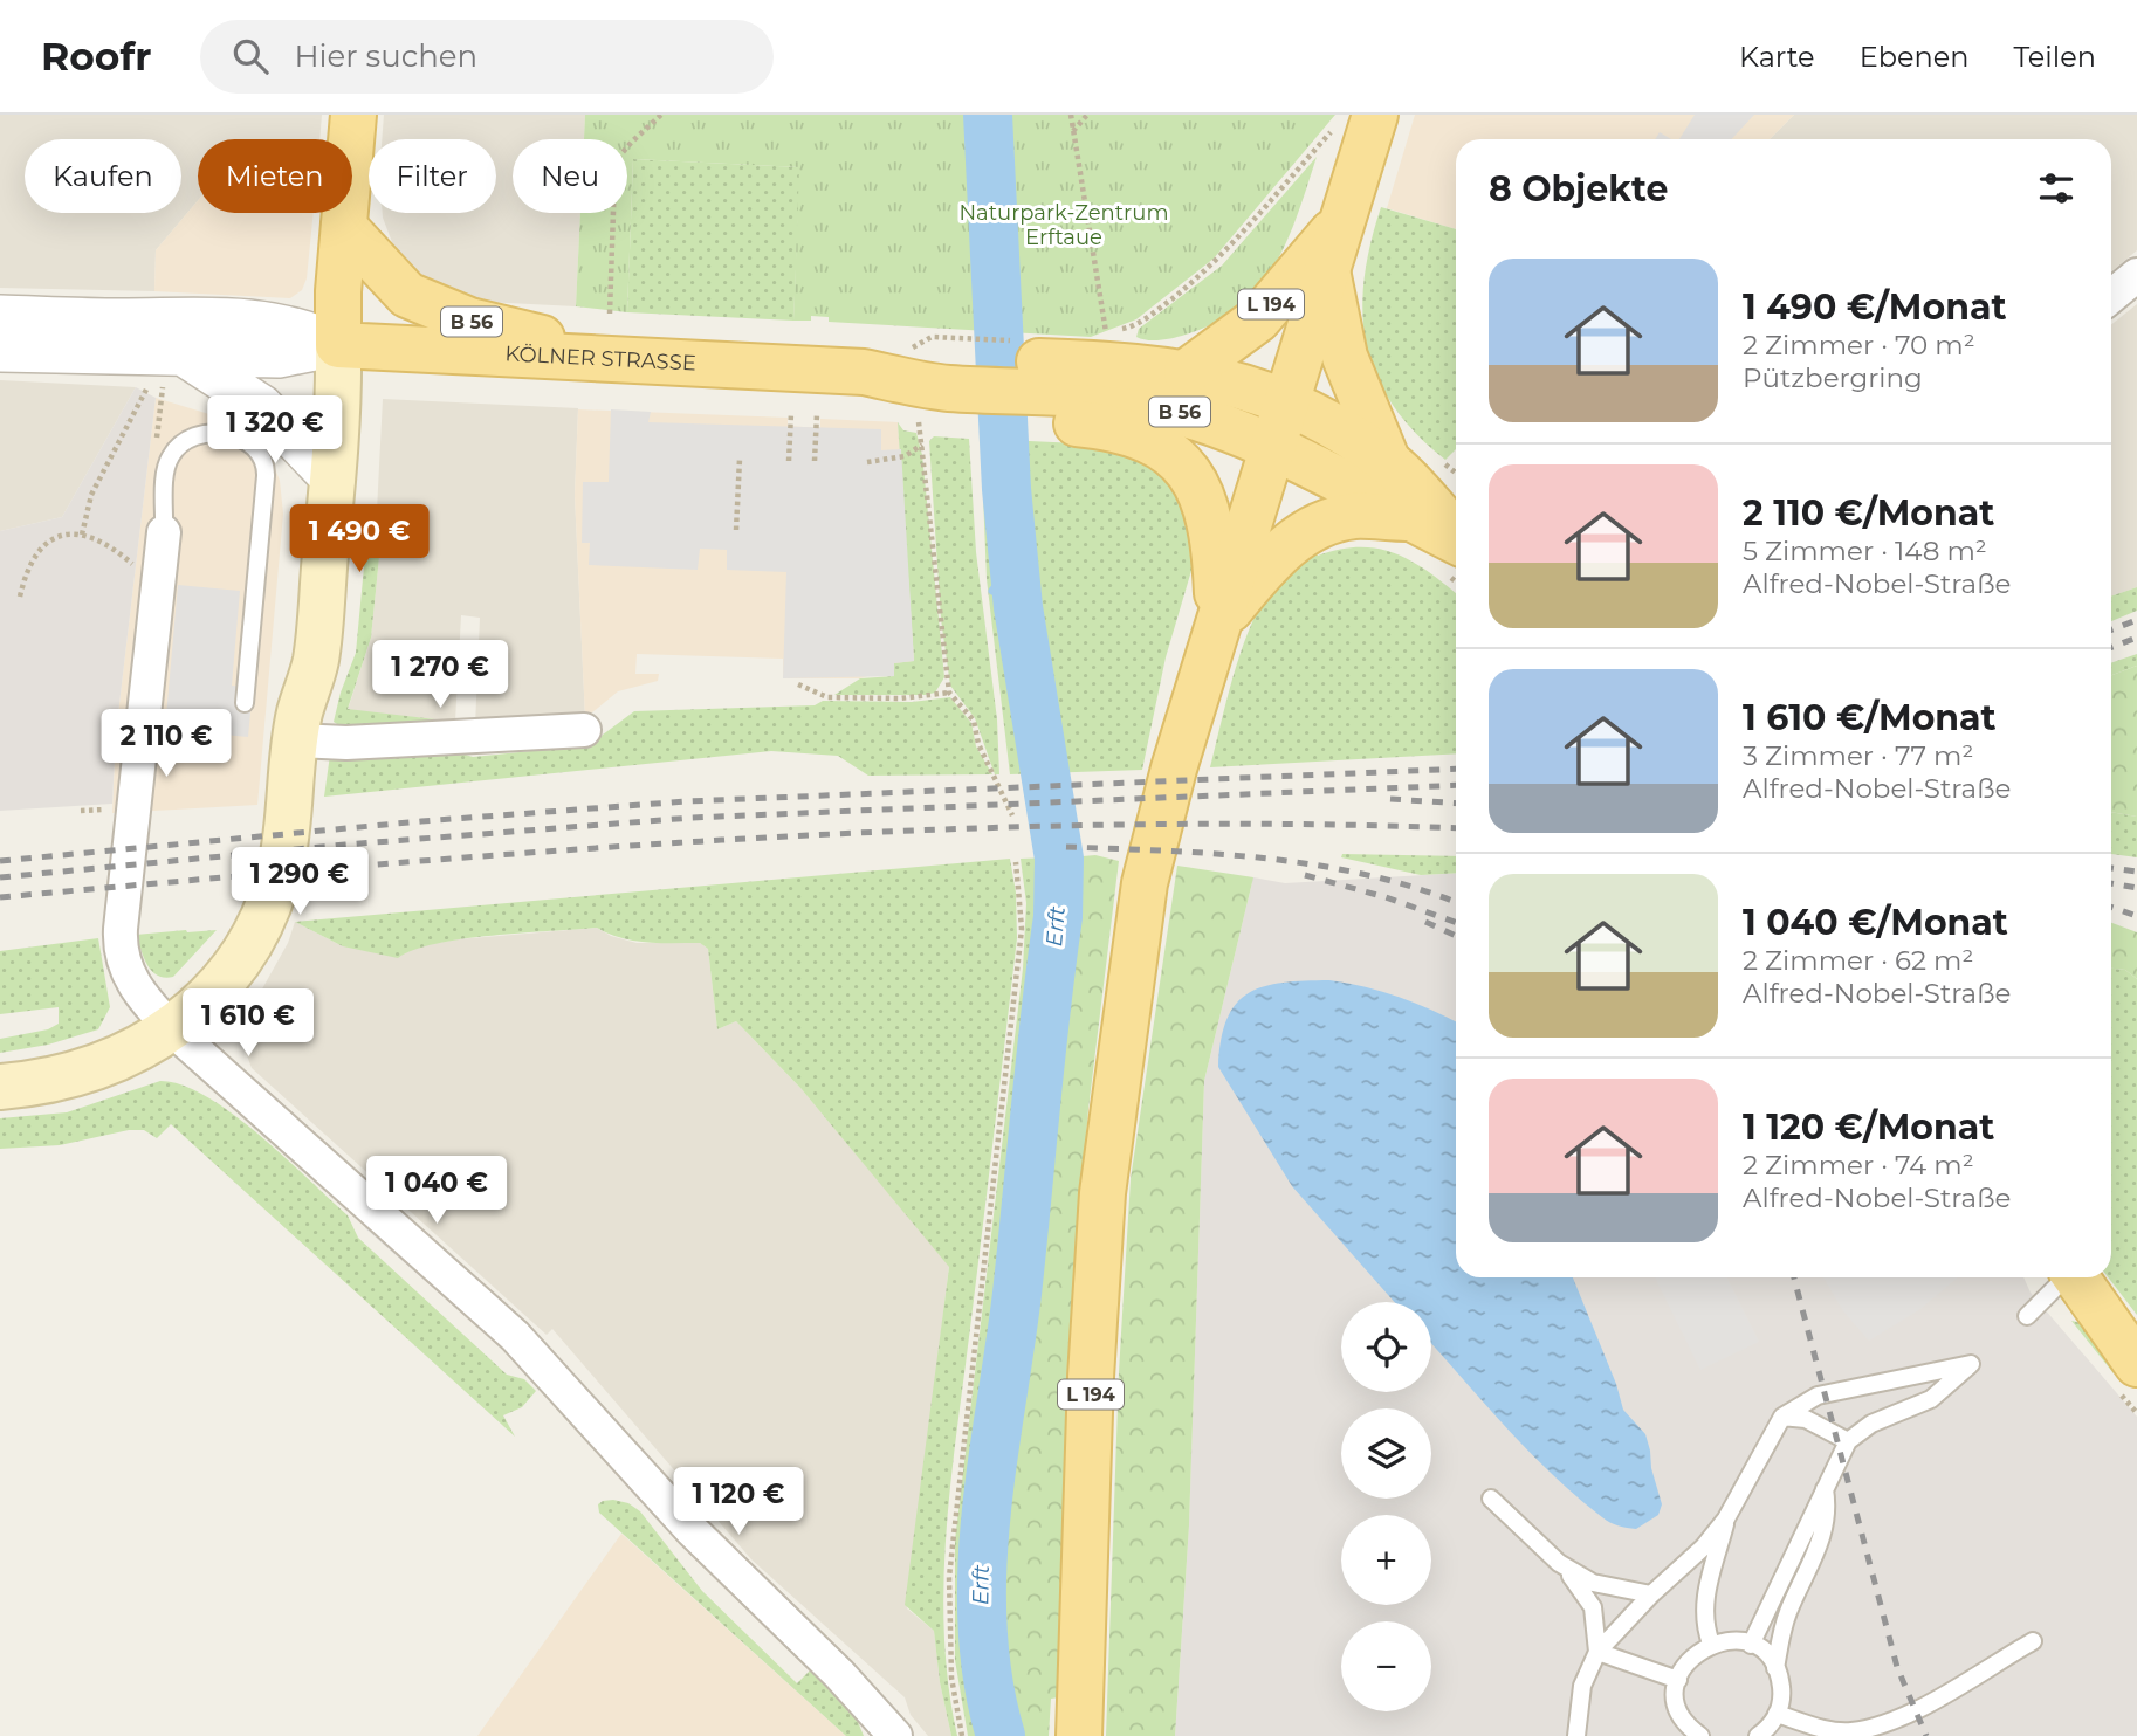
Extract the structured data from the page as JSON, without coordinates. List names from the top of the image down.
{
  "streets": {
    "main road": ["L 194", "B 56", "KÖLNER STRASSE"]
  },
  "crossings": [
    ["L 194", "B 56"],
    ["L 194", "KÖLNER STRASSE"],
    ["B 56", "KÖLNER STRASSE"]
  ],
  "water": ["Erft"],
  "parks": ["Naturpark-Zentrum Erftaue"],
  "page": {
    "header": "Roofr",
    "search": "Hier suchen",
    "nav": ["Karte", "Ebenen", "Teilen"],
    "chip": [
      "Kaufen",
      "Mieten",
      "Filter",
      "Neu"
    ],
    "heading": "8 Objekte",
    "list": [
      {
        "name": "1 490 €/Monat",
        "note": "2 Zimmer · 70 m² · Pützbergring"
      },
      {
        "name": "2 110 €/Monat",
        "note": "5 Zimmer · 148 m² · Alfred-Nobel-Straße"
      },
      {
        "name": "1 610 €/Monat",
        "note": "3 Zimmer · 77 m² · Alfred-Nobel-Straße"
      },
      {
        "name": "1 040 €/Monat",
        "note": "2 Zimmer · 62 m² · Alfred-Nobel-Straße"
      },
      {
        "name": "1 120 €/Monat",
        "note": "2 Zimmer · 74 m² · Alfred-Nobel-Straße"
      }
    ],
    "price": [
      "1 320 €",
      "1 490 €",
      "1 270 €",
      "2 110 €",
      "1 290 €",
      "1 610 €",
      "1 040 €",
      "1 120 €"
    ],
    "map_buttons": ["+", "−"]
  }
}
